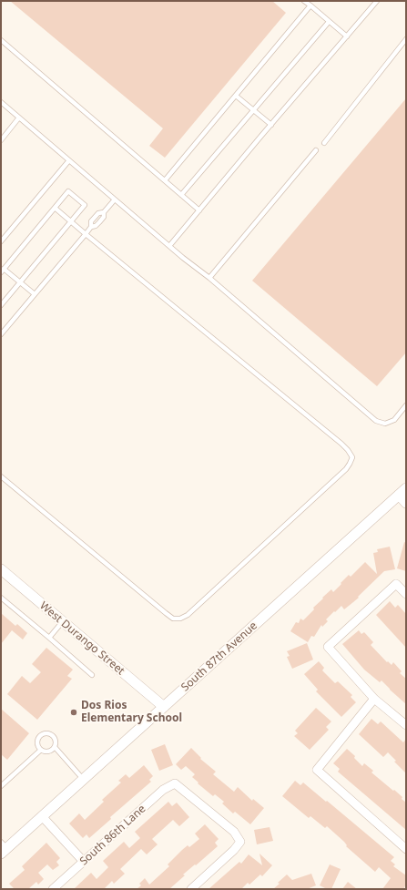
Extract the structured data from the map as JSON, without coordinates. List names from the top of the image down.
{
  "streets": {
    "street": ["West Durango Street", "South 87th Avenue", "South 86th Lane"]
  },
  "crossings": [
    ["West Durango Street", "South 87th Avenue"]
  ],
  "places": ["Dos Rios Elementary School"]
}
